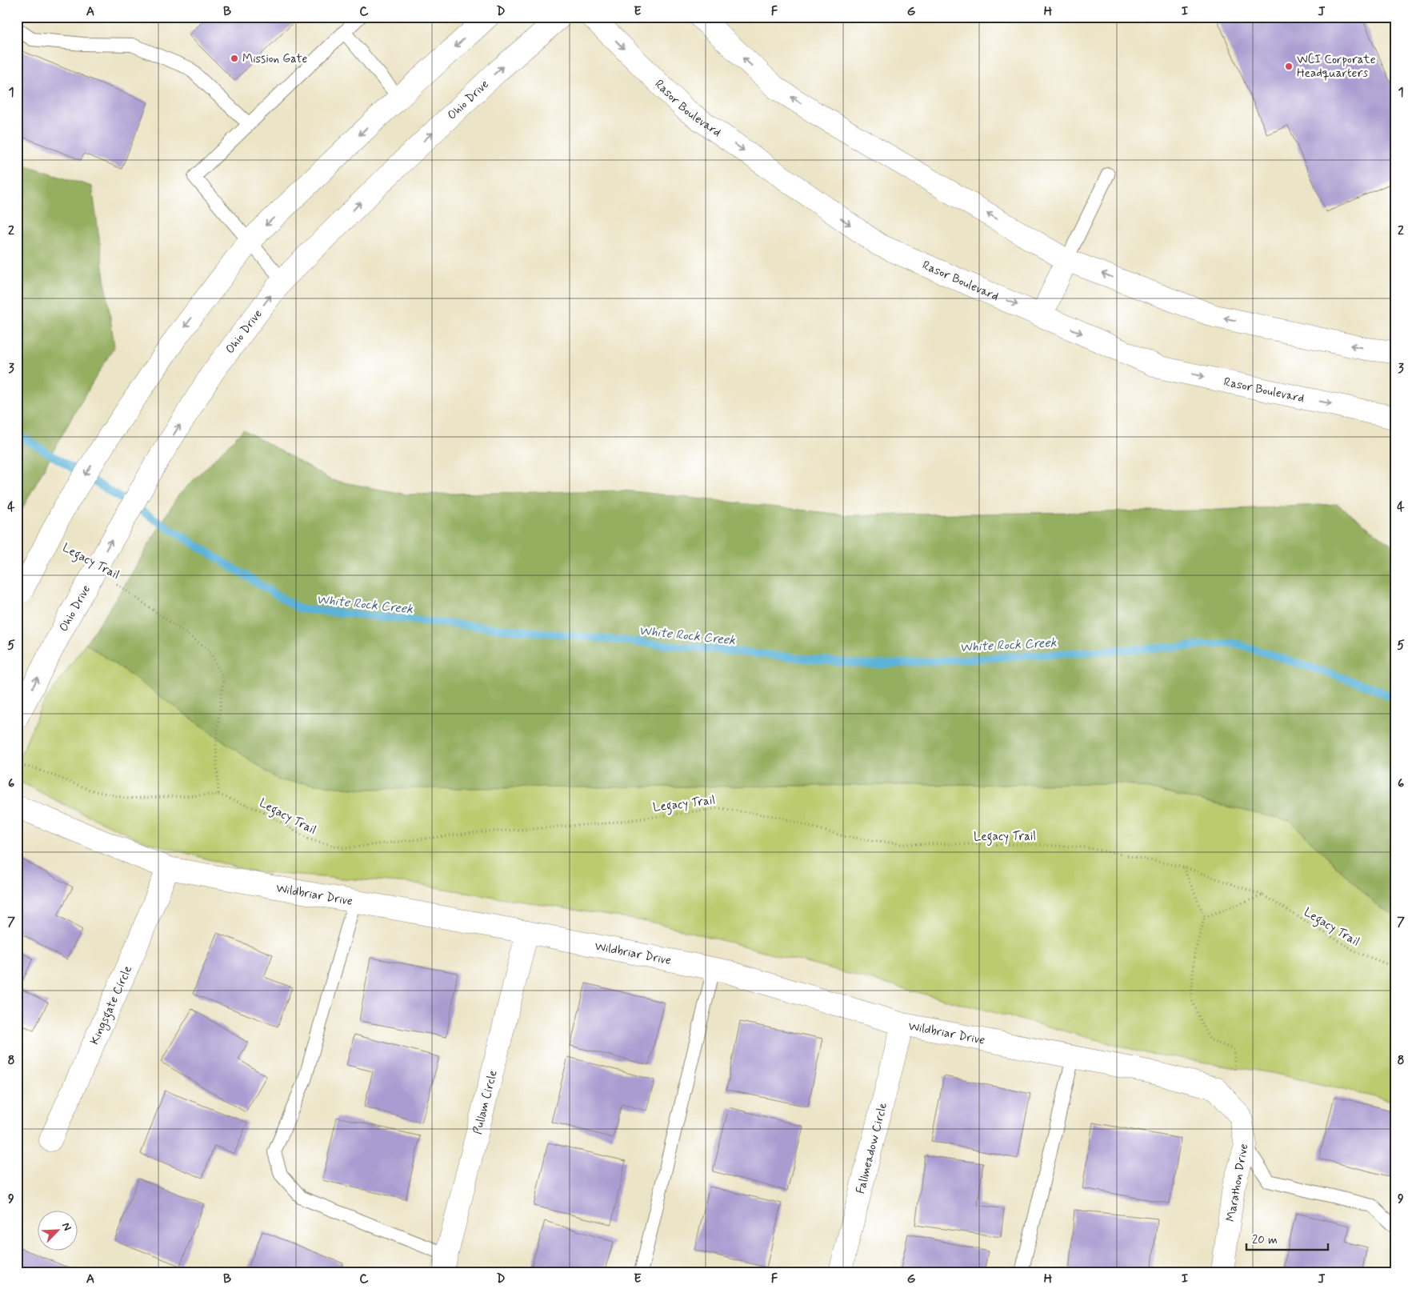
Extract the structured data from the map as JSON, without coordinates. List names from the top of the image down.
{
  "streets": {
    "main road": [
      "Ohio Drive",
      "Rasor Boulevard",
      "Wildbriar Drive",
      "Kingsgate Circle",
      "Pullam Circle",
      "Fallmeadow Circle",
      "Marathon Drive"
    ],
    "path": ["Legacy Trail"]
  },
  "crossings": [
    ["Wildbriar Drive", "Kingsgate Circle"],
    ["Wildbriar Drive", "Pullam Circle"],
    ["Wildbriar Drive", "Fallmeadow Circle"],
    ["Wildbriar Drive", "Marathon Drive"]
  ],
  "water": ["White Rock Creek"],
  "places": ["Mission Gate", "WCI Corporate Headquarters"],
  "scale_bar": "20 m",
  "north": "top right",
  "grid": {
    "columns": [
      "A",
      "B",
      "C",
      "D",
      "E",
      "F",
      "G",
      "H",
      "I",
      "J"
    ],
    "rows": [
      "1",
      "2",
      "3",
      "4",
      "5",
      "6",
      "7",
      "8",
      "9"
    ]
  }
}
